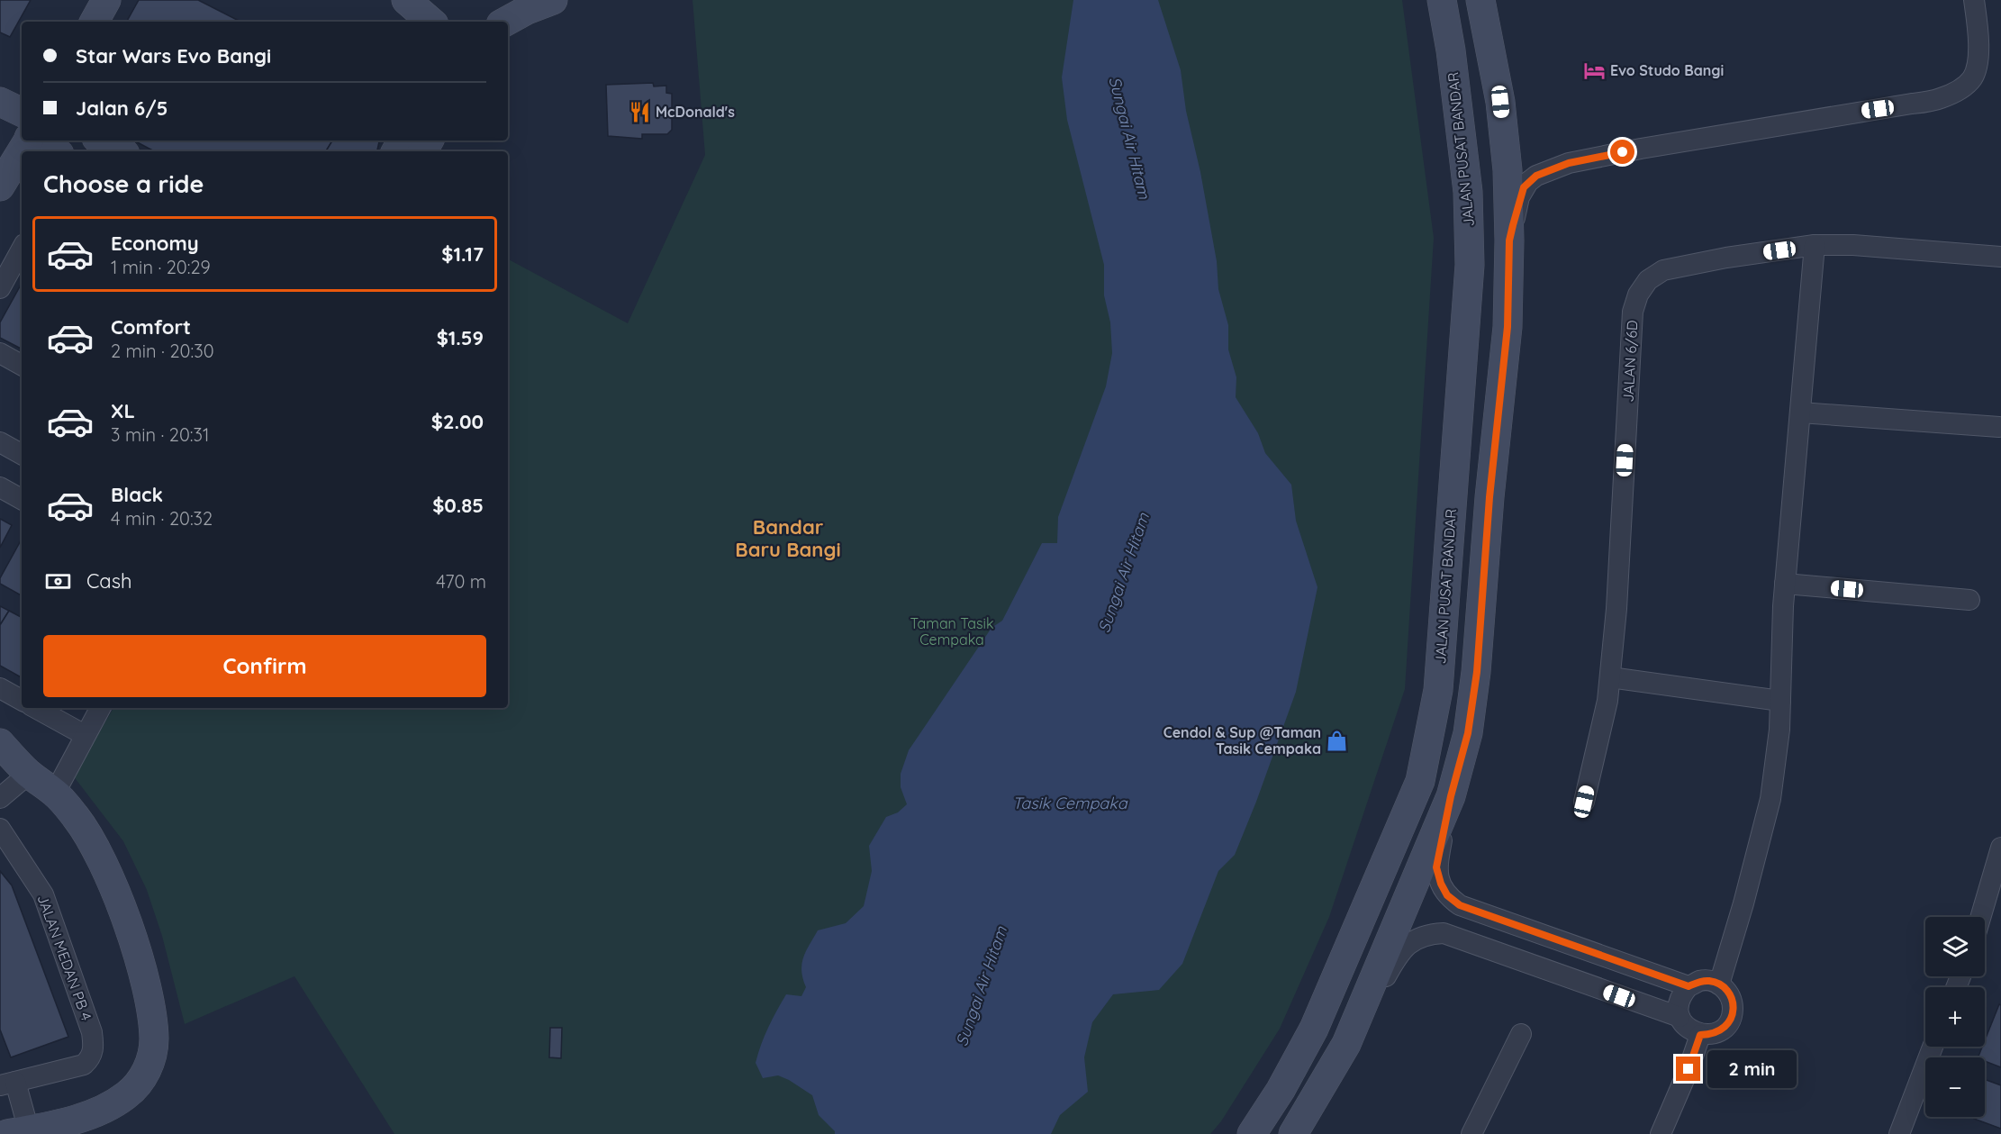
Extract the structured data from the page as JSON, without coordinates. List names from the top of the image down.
{
  "streets": {
    "main road": ["JALAN PUSAT BANDAR"],
    "street": ["JALAN 6/6D", "JALAN MEDAN PB 4"]
  },
  "districts": ["Bandar Baru Bangi"],
  "water": ["Sungai Air Hitam", "Tasik Cempaka"],
  "parks": ["Taman Tasik Cempaka"],
  "places": {
    "hotel": ["Evo Studo Bangi"],
    "restaurant": ["McDonald's"],
    "shop": ["Cendol & Sup @Taman Tasik Cempaka"]
  },
  "page": {
    "banner": ["Star Wars Evo Bangi", "Jalan 6/5"],
    "heading": "Choose a ride",
    "list": [
      {
        "name": "Economy",
        "note": "1 min · 20:29",
        "value": "$1.17"
      },
      {
        "name": "Comfort",
        "note": "2 min · 20:30",
        "value": "$1.59"
      },
      {
        "name": "XL",
        "note": "3 min · 20:31",
        "value": "$2.00"
      },
      {
        "name": "Black",
        "note": "4 min · 20:32",
        "value": "$0.85"
      }
    ],
    "pay": ["Cash", "470 m"],
    "buttons": "Confirm",
    "map_buttons": ["+", "−"],
    "bubble": "2 min"
  }
}
